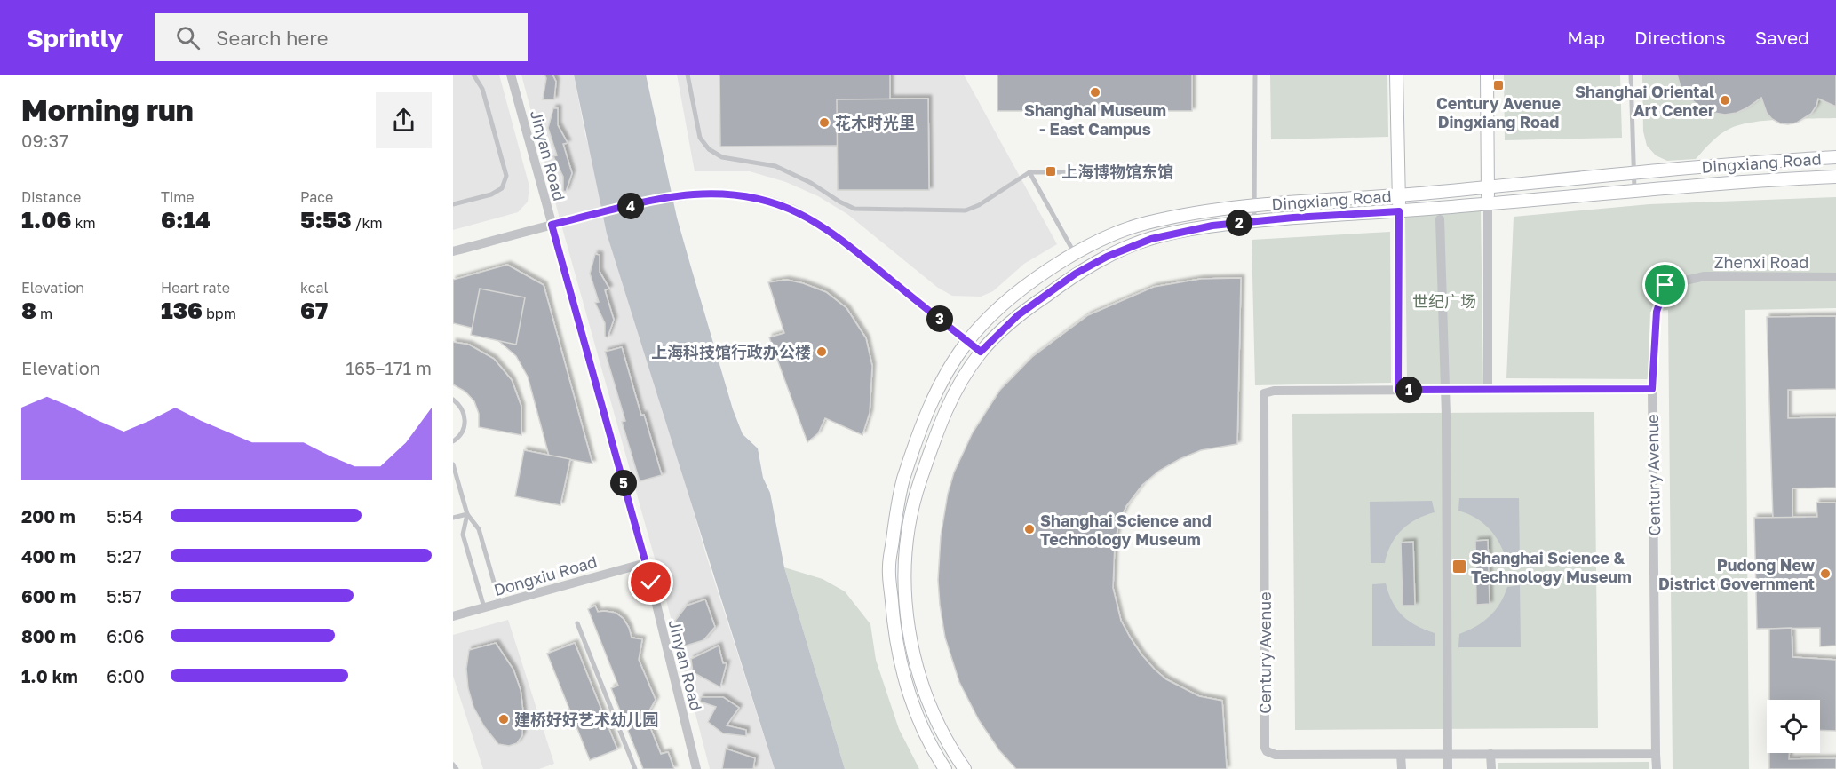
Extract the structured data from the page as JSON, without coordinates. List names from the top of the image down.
{
  "streets": {
    "street": [
      "Jinyan Road",
      "Dingxiang Road",
      "Zhenxi Road",
      "Century Avenue",
      "Dongxiu Road"
    ]
  },
  "crossings": [
    ["Jinyan Road", "Dongxiu Road"],
    ["Zhenxi Road", "Century Avenue"]
  ],
  "parks": ["世纪广场"],
  "places": {
    "transit": ["Century Avenue Dingxiang Road", "上海博物馆东馆", "Shanghai Science & Technology Museum"],
    "other": [
      "Shanghai Museum - East Campus",
      "Shanghai Oriental Art Center",
      "花木时光里",
      "上海科技馆行政办公楼",
      "Shanghai Science and Technology Museum",
      "Pudong New District Government",
      "建桥好好艺术幼儿园"
    ]
  },
  "page": {
    "header": "Sprintly",
    "search": "Search here",
    "nav": ["Map", "Directions", "Saved"],
    "heading": ["Morning run", "09:37"],
    "stats": [
      ["Distance", "1.06 km"],
      ["Time", "6:14"],
      ["Pace", "5:53 /km"],
      ["Elevation", "8 m"],
      ["Heart rate", "136 bpm"],
      ["kcal", "67"]
    ],
    "pins": [
      "4",
      "2",
      "3",
      "1",
      "5"
    ],
    "chart": ["Elevation", "165–171 m"],
    "list": [
      {
        "name": "200 m",
        "note": "5:54"
      },
      {
        "name": "400 m",
        "note": "5:27"
      },
      {
        "name": "600 m",
        "note": "5:57"
      },
      {
        "name": "800 m",
        "note": "6:06"
      },
      {
        "name": "1.0 km",
        "note": "6:00"
      }
    ]
  }
}
